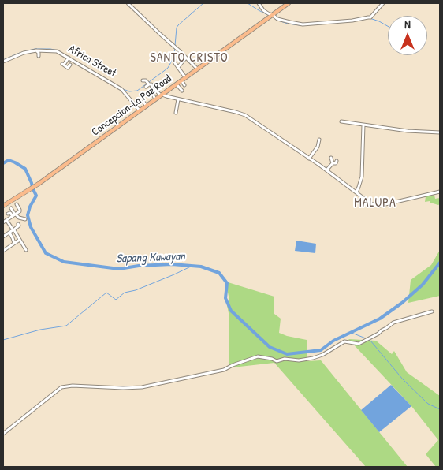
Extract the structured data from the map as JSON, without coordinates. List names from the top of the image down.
{
  "streets": {
    "main road": ["Concepcion-La Paz Road"],
    "street": ["Africa Street"]
  },
  "crossings": [
    ["Africa Street", "Concepcion-La Paz Road"]
  ],
  "districts": ["SANTO CRISTO", "MALUPA"],
  "water": ["Sapang Kawayan"],
  "north": "top"
}
